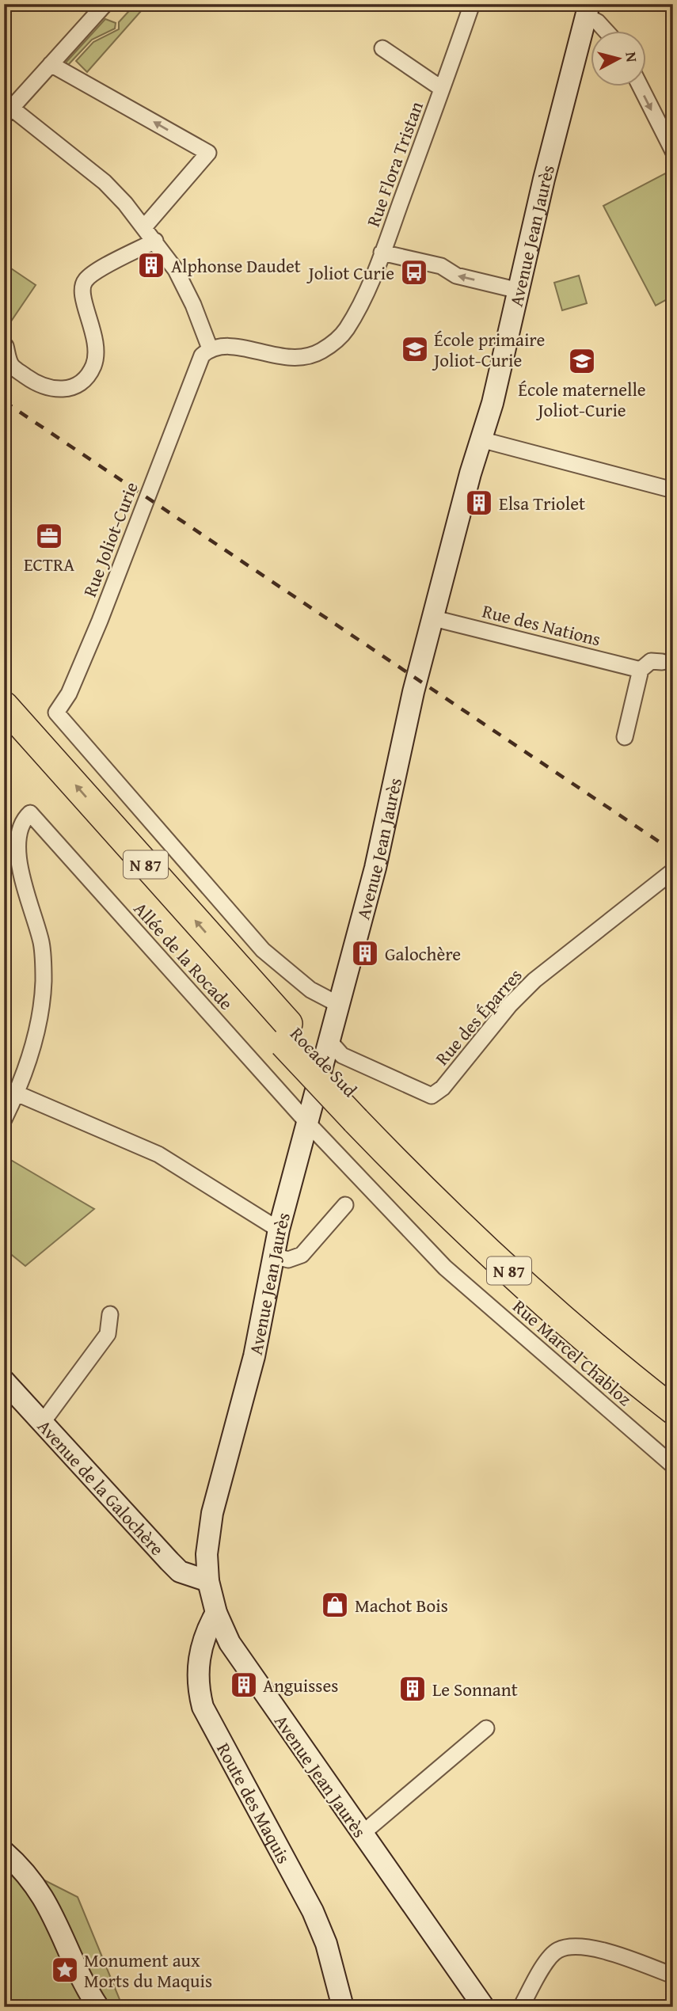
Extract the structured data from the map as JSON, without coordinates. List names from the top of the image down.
{
  "streets": {
    "highway": ["N 87", "Rocade Sud"],
    "main road": ["Avenue Jean Jaurès", "Avenue de la Galochère", "Route des Maquis"],
    "street": [
      "Rue Flora Tristan",
      "Rue Joliot-Curie",
      "Rue des Nations",
      "Allée de la Rocade",
      "Rue des Éparres",
      "Rue Marcel Chabloz"
    ]
  },
  "crossings": [
    ["Avenue Jean Jaurès", "Rue Joliot-Curie"],
    ["Avenue Jean Jaurès", "Rue des Nations"],
    ["Avenue Jean Jaurès", "Allée de la Rocade"],
    ["Avenue Jean Jaurès", "Rue des Éparres"],
    ["Avenue Jean Jaurès", "Rue Marcel Chabloz"],
    ["Avenue Jean Jaurès", "Avenue de la Galochère"],
    ["Avenue Jean Jaurès", "Route des Maquis"],
    ["Allée de la Rocade", "Rue Marcel Chabloz"]
  ],
  "places": {
    "building": [
      "Alphonse Daudet",
      "Elsa Triolet",
      "Galochère",
      "Anguisses",
      "Le Sonnant"
    ],
    "bus stop": ["Joliot Curie"],
    "school or university": ["École primaire Joliot-Curie", "École maternelle Joliot-Curie"],
    "office": ["ECTRA"],
    "shop": ["Machot Bois"],
    "place": ["Monument aux Morts du Maquis"]
  },
  "north": "right"
}
